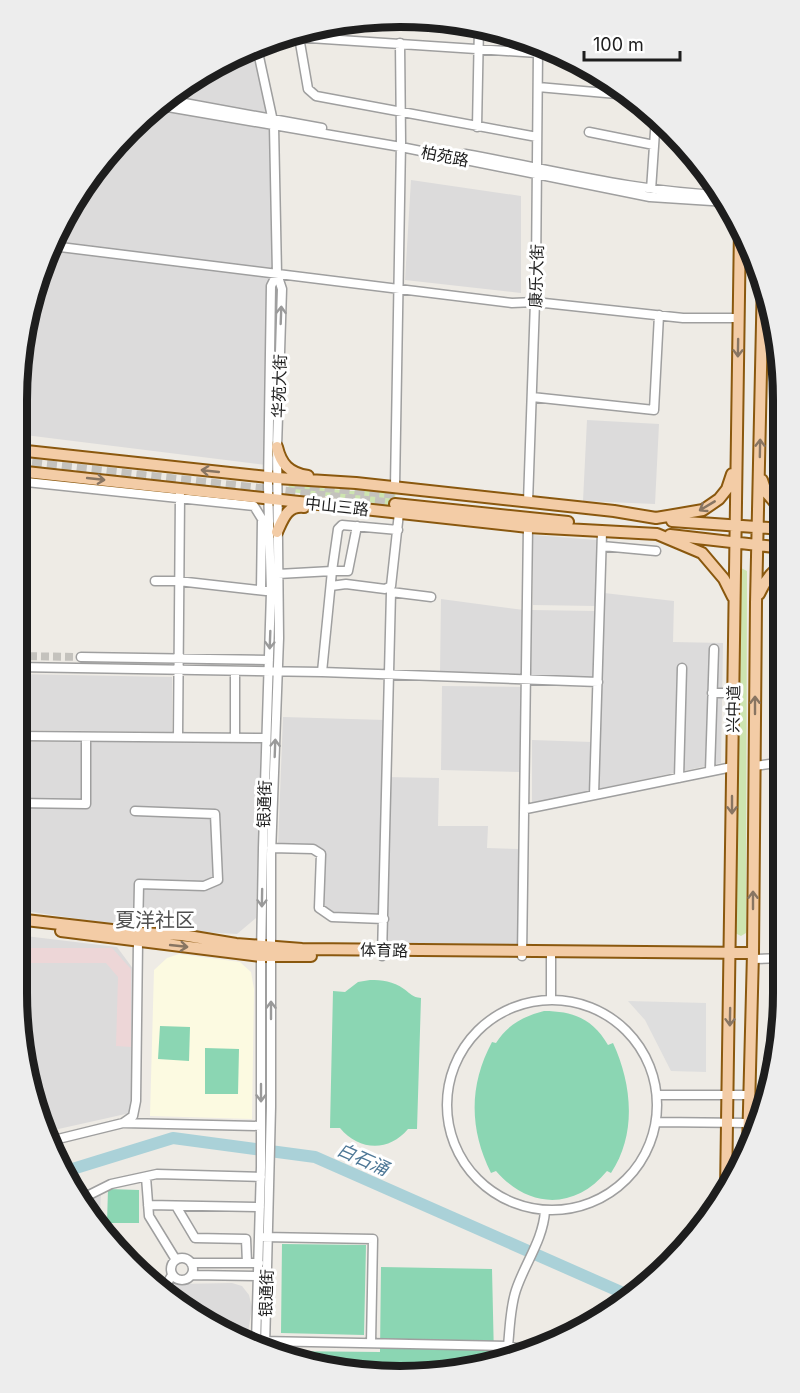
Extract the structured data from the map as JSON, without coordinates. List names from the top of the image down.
{
  "streets": {
    "main road": ["中山三路", "兴中道", "体育路"],
    "street": [
      "柏苑路",
      "康乐大街",
      "华苑大街",
      "银通街"
    ]
  },
  "crossings": [
    ["柏苑路", "康乐大街"],
    ["柏苑路", "华苑大街"],
    ["康乐大街", "中山三路"],
    ["华苑大街", "中山三路"],
    ["华苑大街", "银通街"],
    ["中山三路", "兴中道"],
    ["中山三路", "银通街"],
    ["兴中道", "体育路"],
    ["银通街", "体育路"]
  ],
  "districts": ["夏洋社区"],
  "water": ["白石涌"],
  "scale_bar": "100 m"
}
